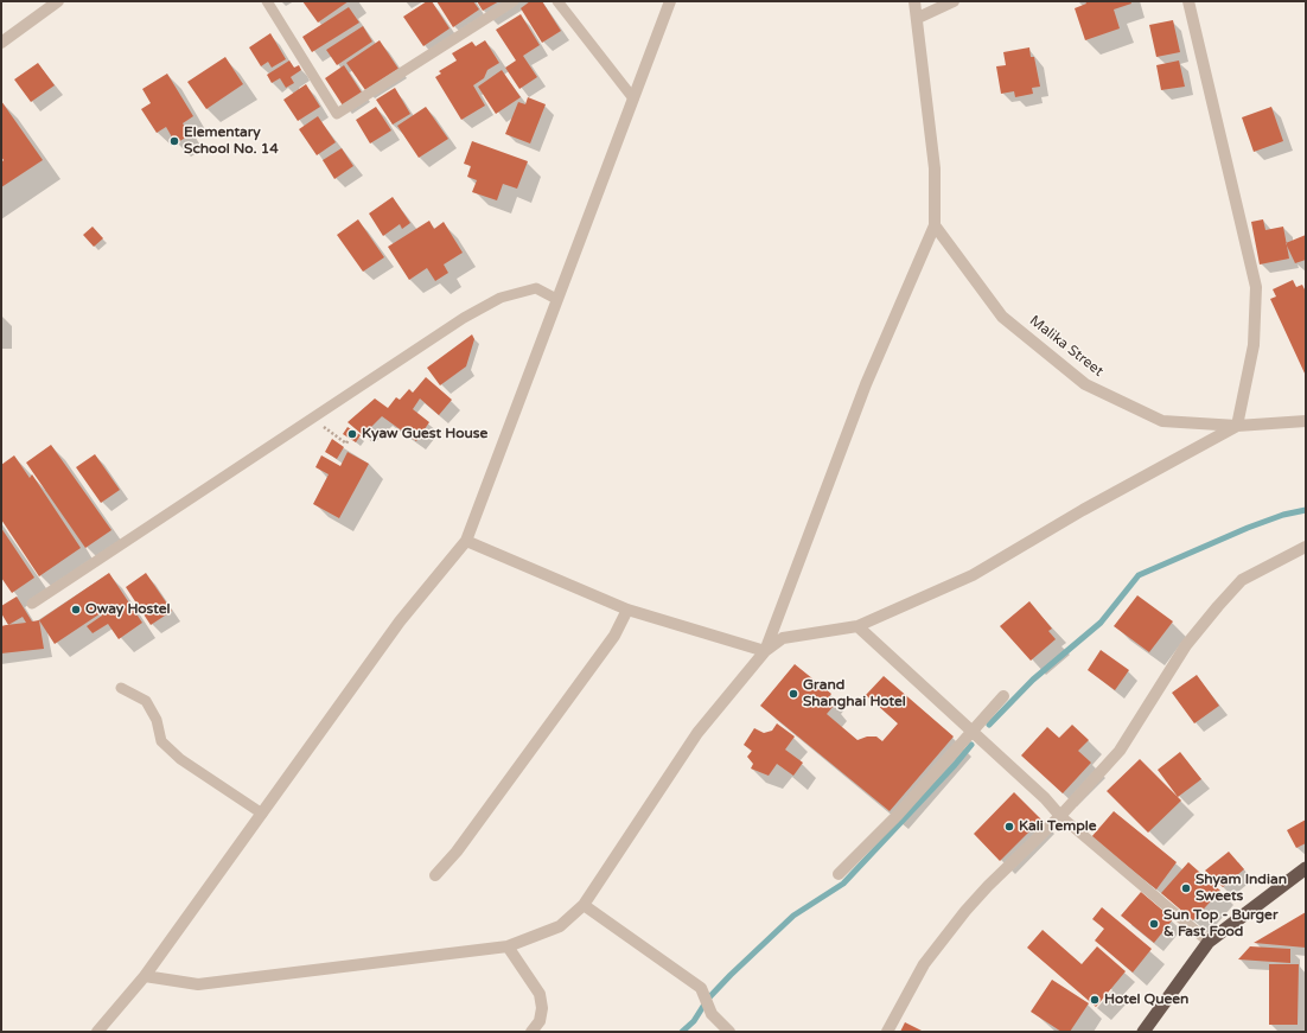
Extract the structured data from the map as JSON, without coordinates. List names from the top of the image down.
{
  "streets": {
    "street": ["Malika Street"]
  },
  "places": [
    "Elementary School No. 14",
    "Kyaw Guest House",
    "Oway Hostel",
    "Grand Shanghai Hotel",
    "Kali Temple",
    "Shyam Indian Sweets",
    "Sun Top - Burger & Fast Food",
    "Hotel Queen"
  ]
}
